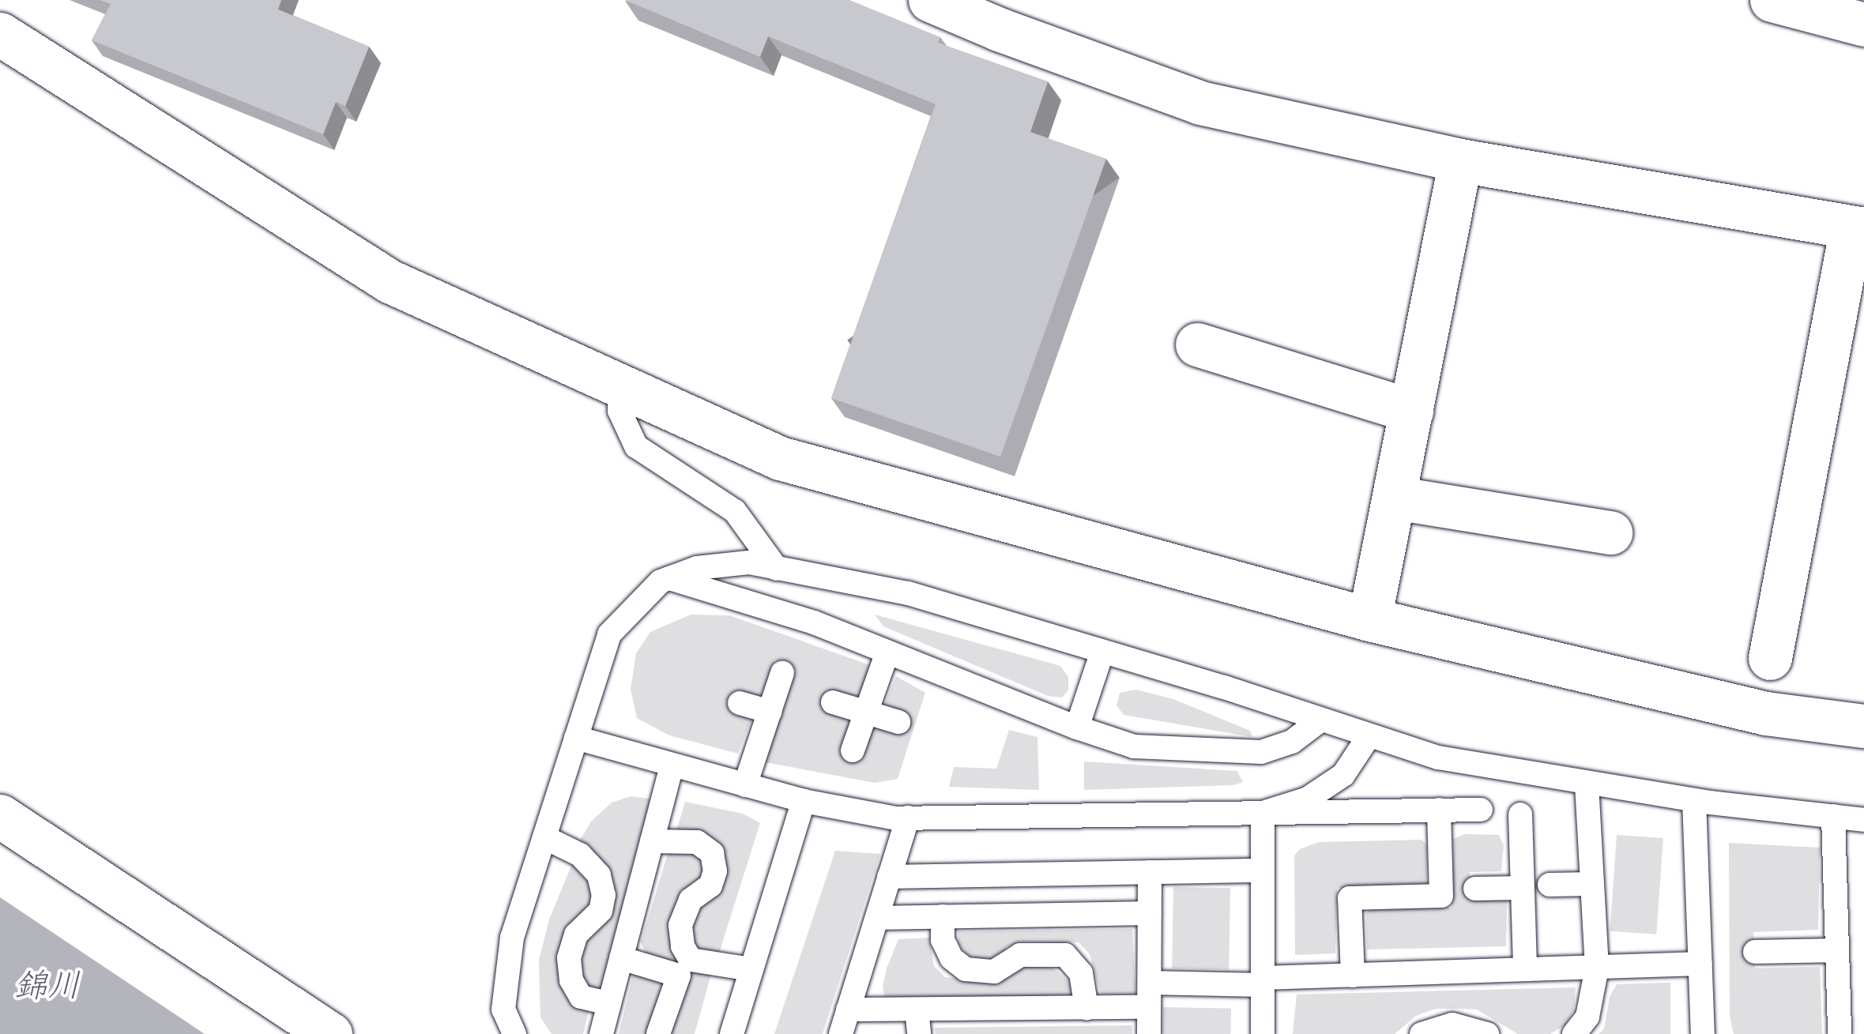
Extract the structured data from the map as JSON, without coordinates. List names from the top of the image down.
{
  "water": ["錦川"]
}
